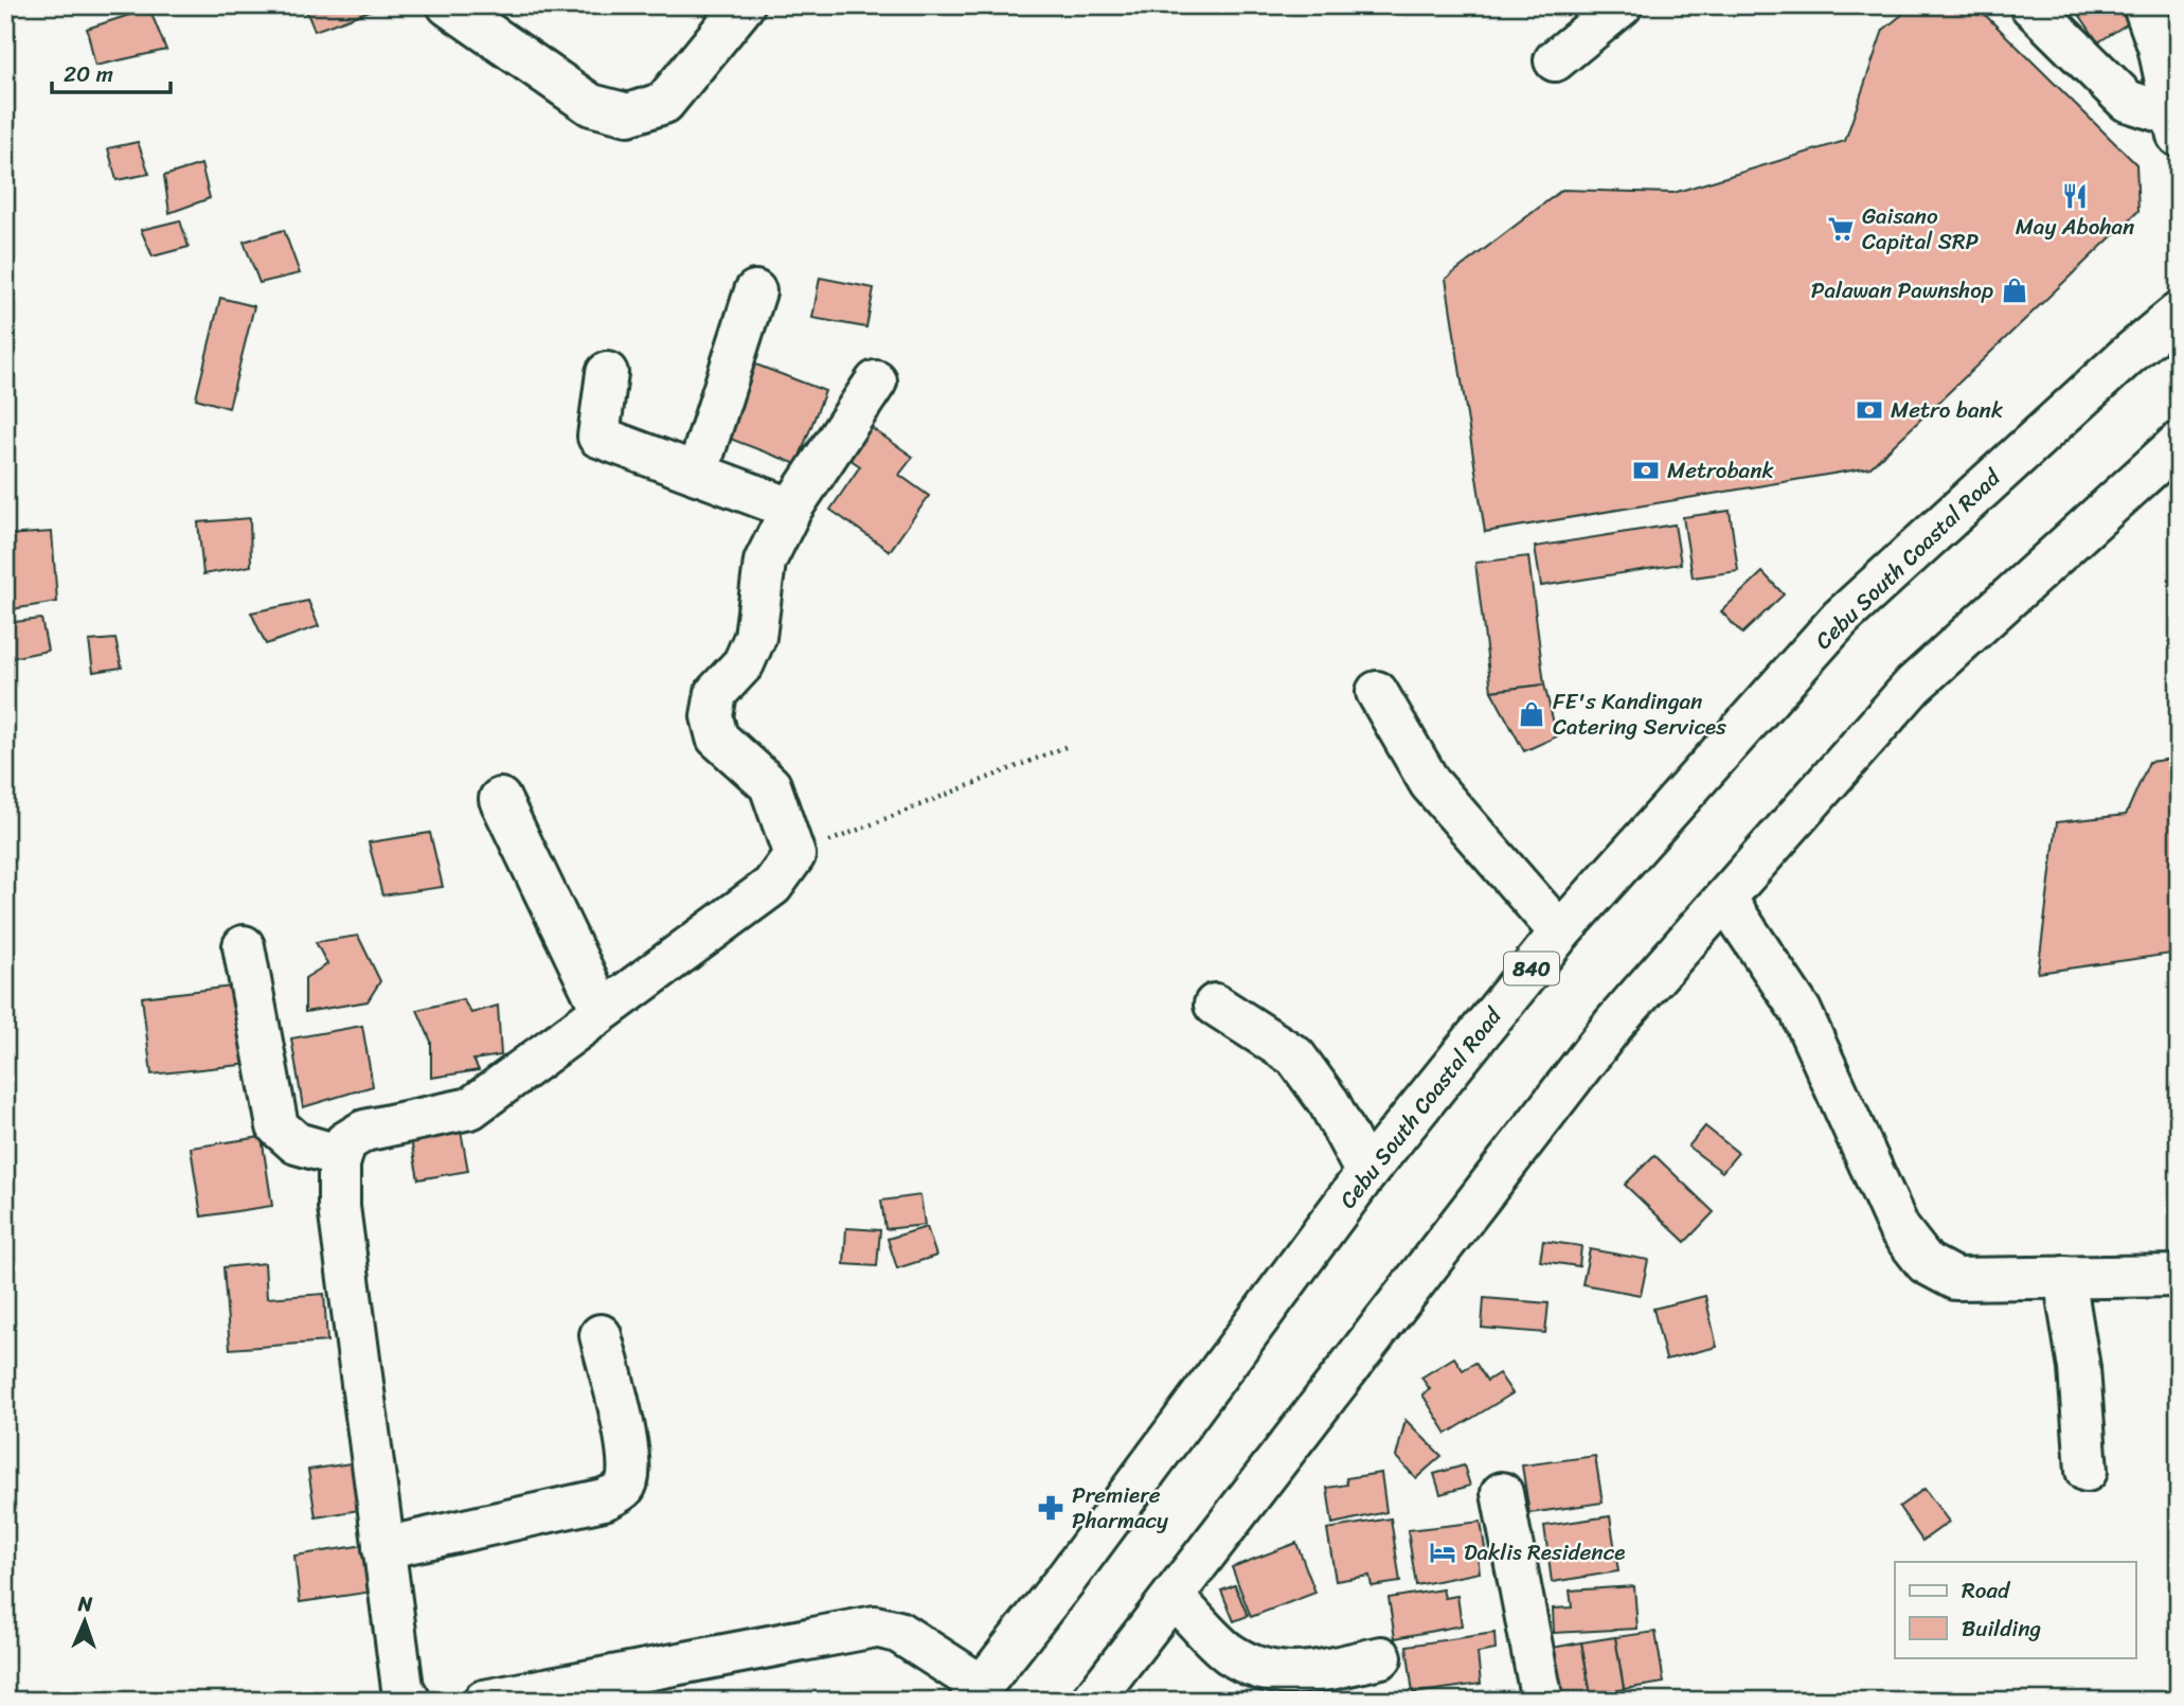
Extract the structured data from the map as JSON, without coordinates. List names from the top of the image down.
{
  "streets": {
    "main road": ["Cebu South Coastal Road", "840"]
  },
  "places": {
    "restaurant": ["May Abohan"],
    "supermarket": ["Gaisano Capital SRP"],
    "shop": ["Palawan Pawnshop", "FE's Kandingan Catering Services"],
    "bank": ["Metro bank", "Metrobank"],
    "pharmacy": ["Premiere Pharmacy"],
    "hotel": ["Daklis Residence"]
  },
  "legend": ["Road", "Building"],
  "scale_bar": "20 m",
  "north": "top"
}
